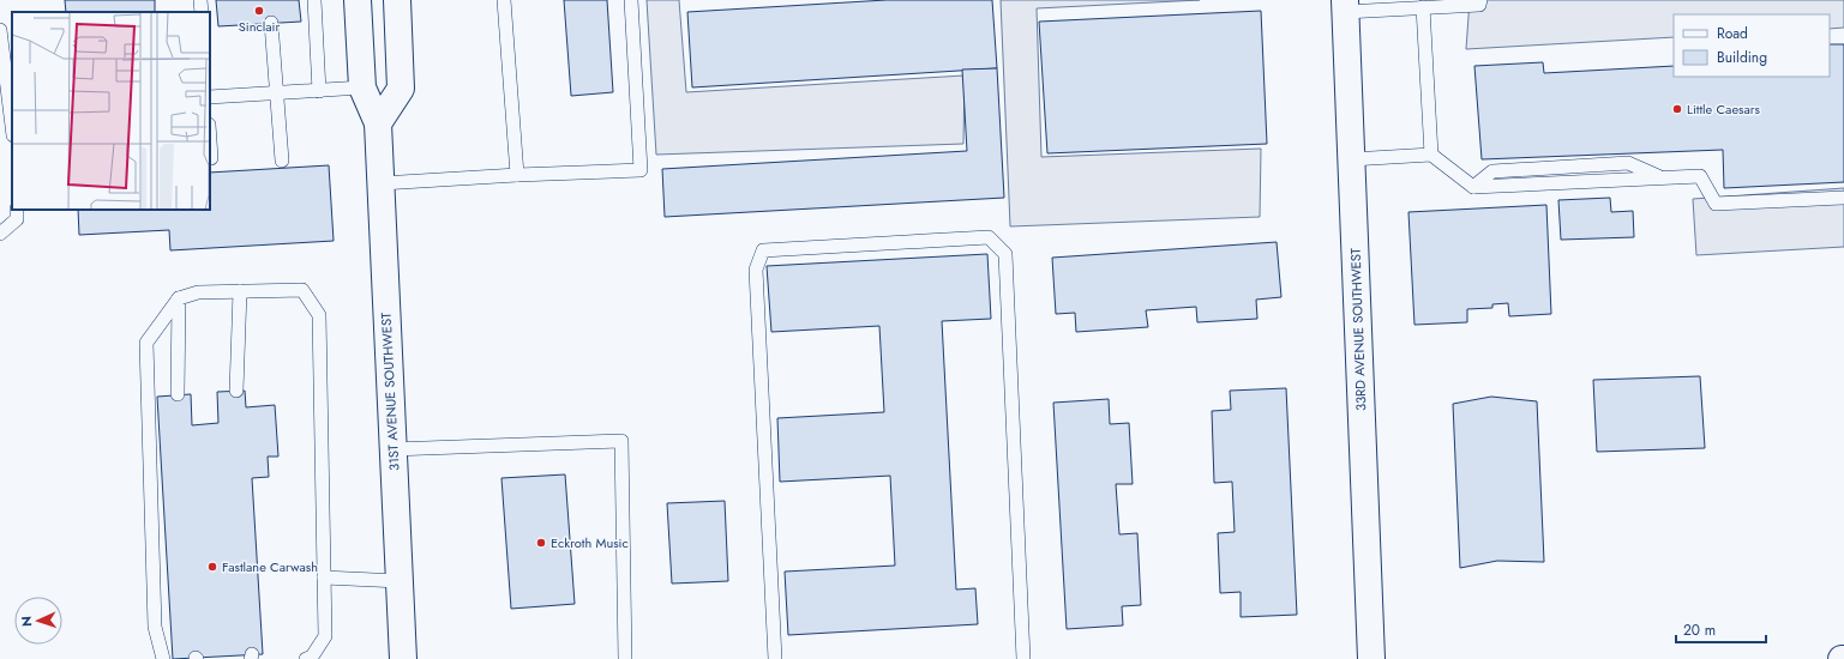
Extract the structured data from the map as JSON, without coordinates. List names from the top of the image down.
{
  "streets": {
    "street": ["33RD AVENUE SOUTHWEST", "31ST AVENUE SOUTHWEST"]
  },
  "places": [
    "Sinclair",
    "Little Caesars",
    "Eckroth Music",
    "Fastlane Carwash"
  ],
  "legend": ["Road", "Building"],
  "scale_bar": "20 m",
  "north": "left"
}
